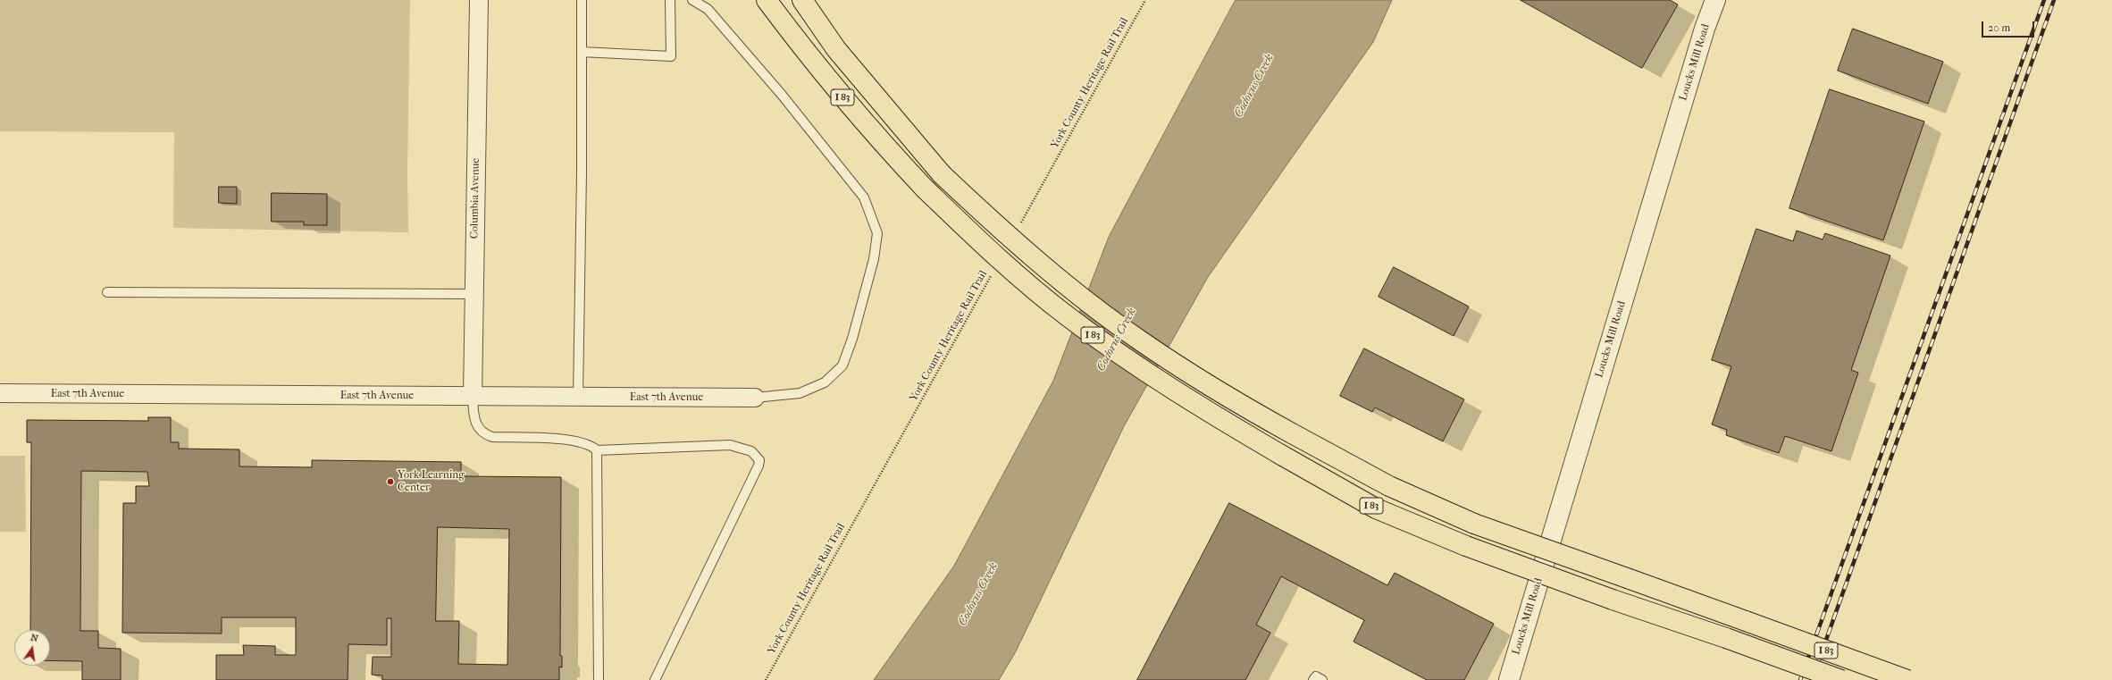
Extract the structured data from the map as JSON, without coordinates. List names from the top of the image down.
{
  "streets": {
    "highway": ["I 83"],
    "street": ["Loucks Mill Road", "Columbia Avenue", "East 7th Avenue"],
    "path": ["York County Heritage Rail Trail"]
  },
  "crossings": [
    ["Columbia Avenue", "East 7th Avenue"]
  ],
  "water": ["Codorus Creek"],
  "places": ["York Learning Center"],
  "scale_bar": "20 m",
  "north": "top"
}
